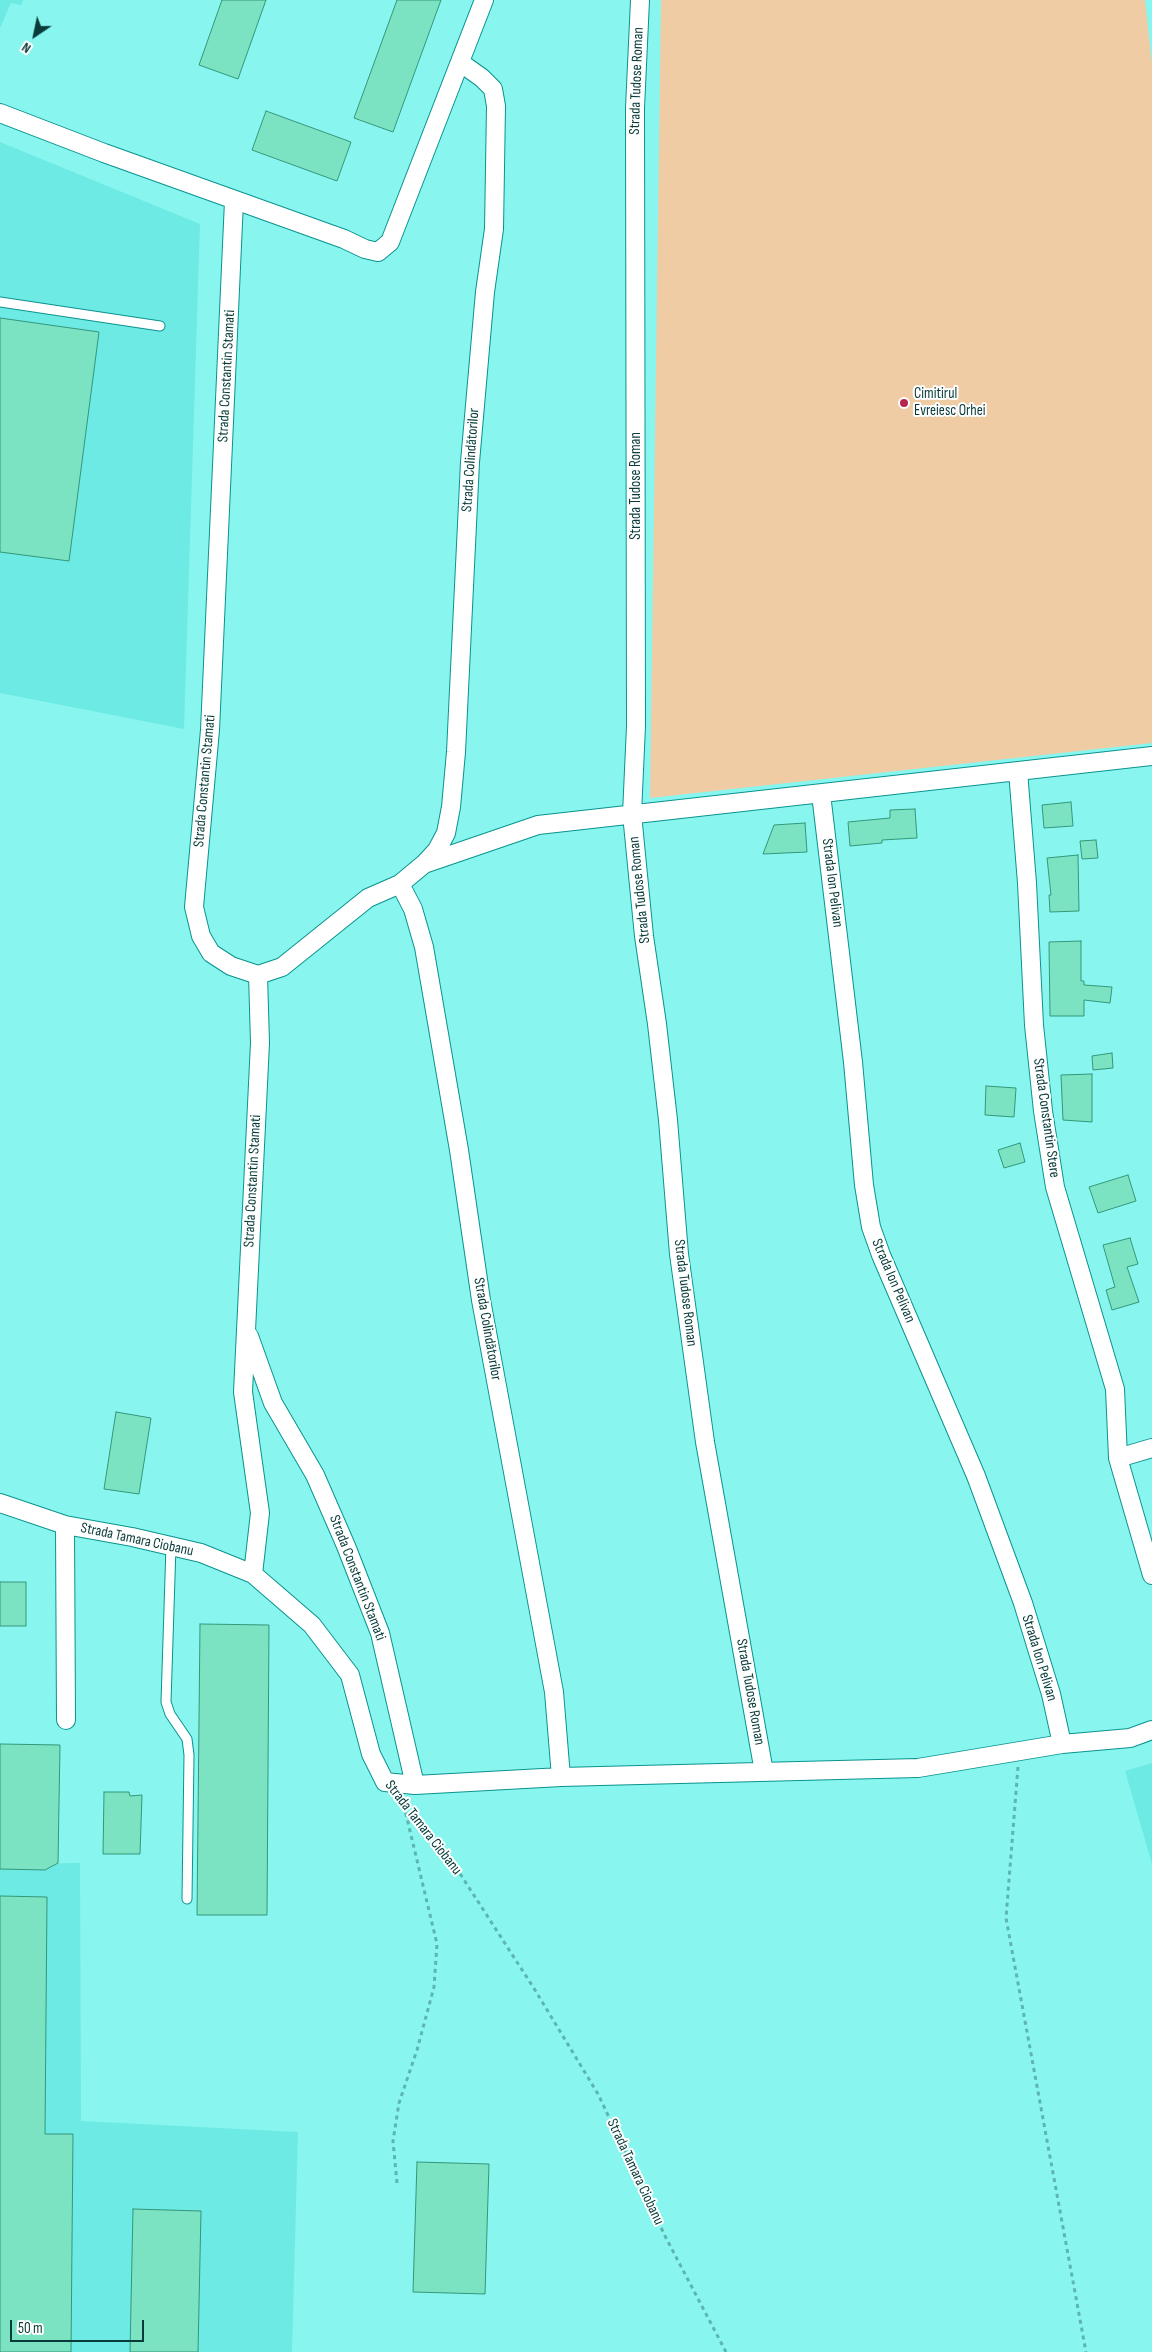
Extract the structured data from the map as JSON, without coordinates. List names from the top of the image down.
{
  "streets": {
    "street": [
      "Strada Tudose Roman",
      "Strada Constantin Stamati",
      "Strada Colindătorilor",
      "Strada Ion Pelivan",
      "Strada Constantin Stere",
      "Strada Tamara Ciobanu"
    ]
  },
  "crossings": [
    ["Strada Constantin Stamati", "Strada Tamara Ciobanu"]
  ],
  "places": ["Cimitirul Evreiesc Orhei"],
  "scale_bar": "50 m",
  "north": "bottom left"
}
